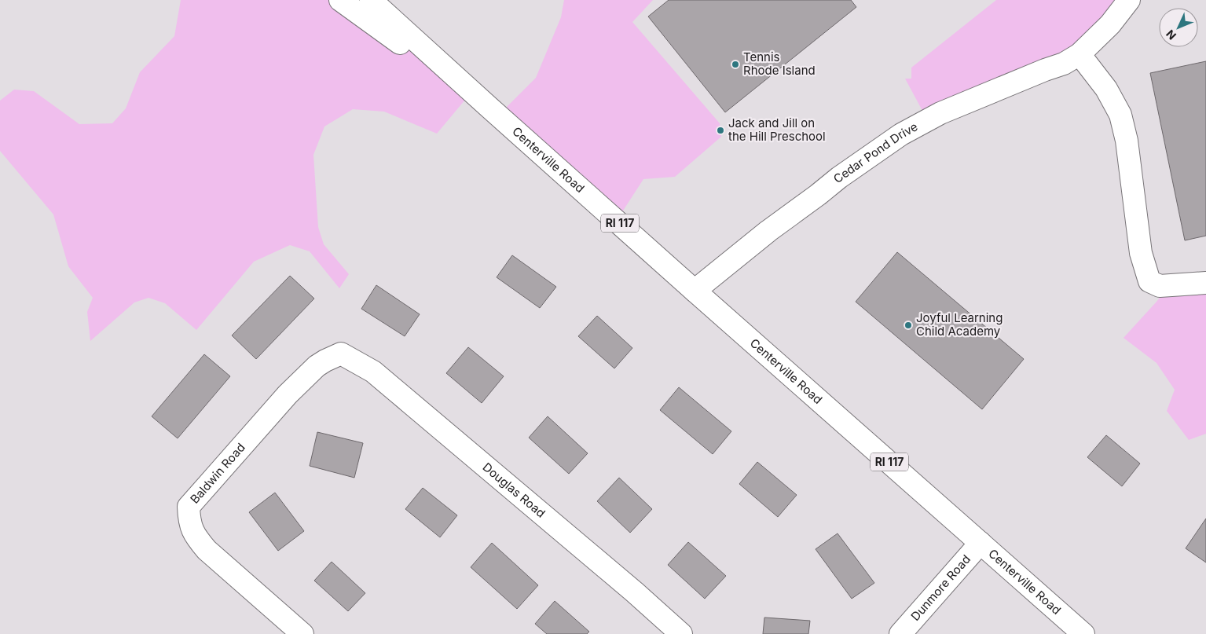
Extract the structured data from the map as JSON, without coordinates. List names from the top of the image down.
{
  "streets": {
    "street": [
      "Cedar Pond Drive",
      "Centerville Road",
      "RI 117",
      "Baldwin Road",
      "Douglas Road",
      "Dunmore Road"
    ]
  },
  "crossings": [
    ["Cedar Pond Drive", "Centerville Road"],
    ["Centerville Road", "Dunmore Road"],
    ["Baldwin Road", "Douglas Road"]
  ],
  "places": ["Tennis Rhode Island", "Jack and Jill on the Hill Preschool", "Joyful Learning Child Academy"],
  "north": "bottom left"
}
